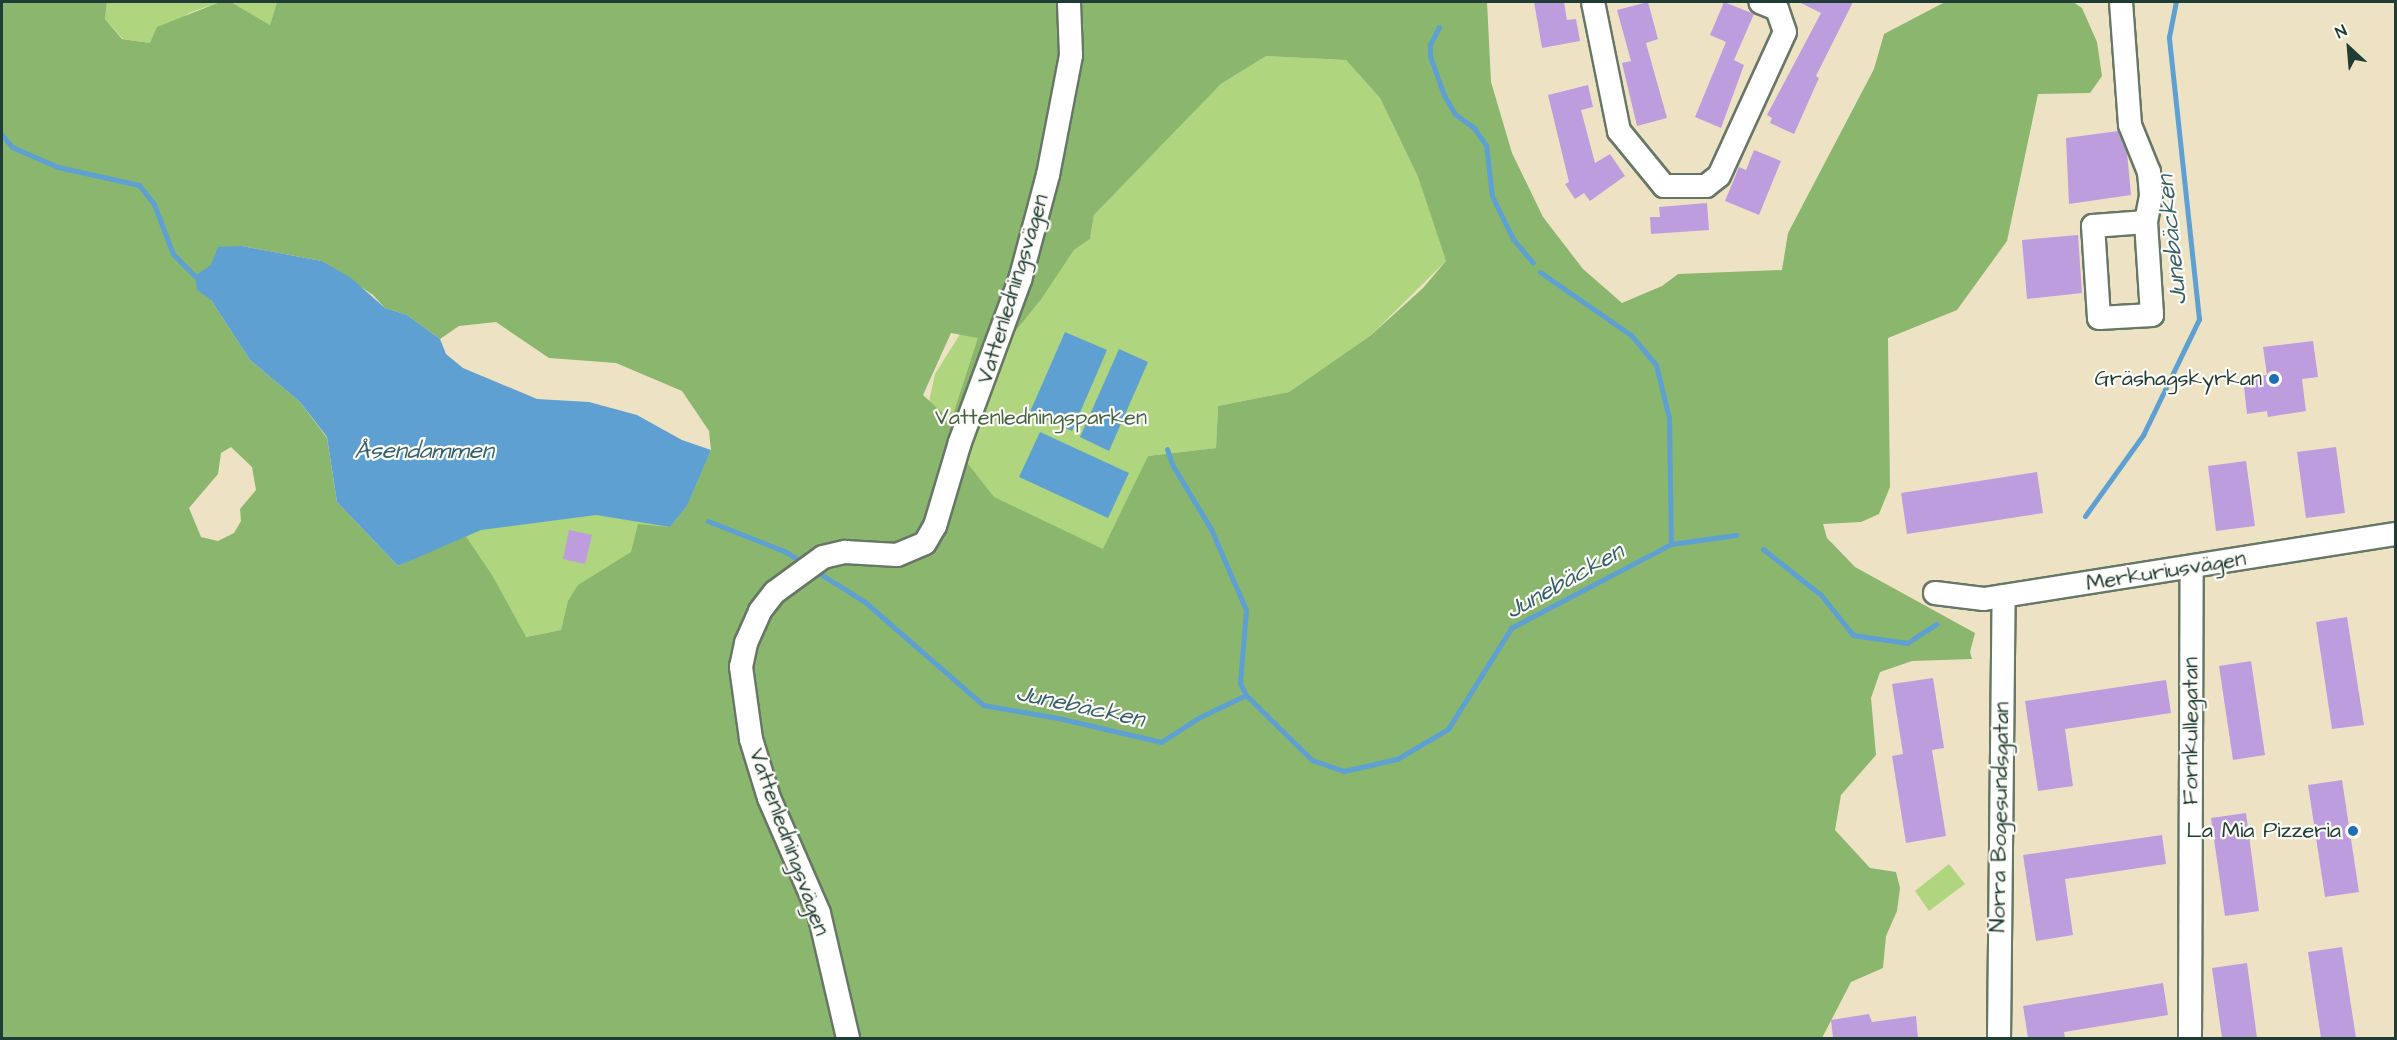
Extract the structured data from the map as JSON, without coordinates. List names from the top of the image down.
{
  "streets": {
    "street": [
      "Vattenledningsvägen",
      "Merkuriusvägen",
      "Fornkullegatan",
      "Norra Bogesundsgatan"
    ]
  },
  "crossings": [
    ["Merkuriusvägen", "Fornkullegatan"],
    ["Merkuriusvägen", "Norra Bogesundsgatan"]
  ],
  "water": ["Junebäcken", "Åsendammen"],
  "parks": ["Vattenledningsparken"],
  "places": ["Gräshagskyrkan", "La Mia Pizzeria"],
  "north": "top left"
}
